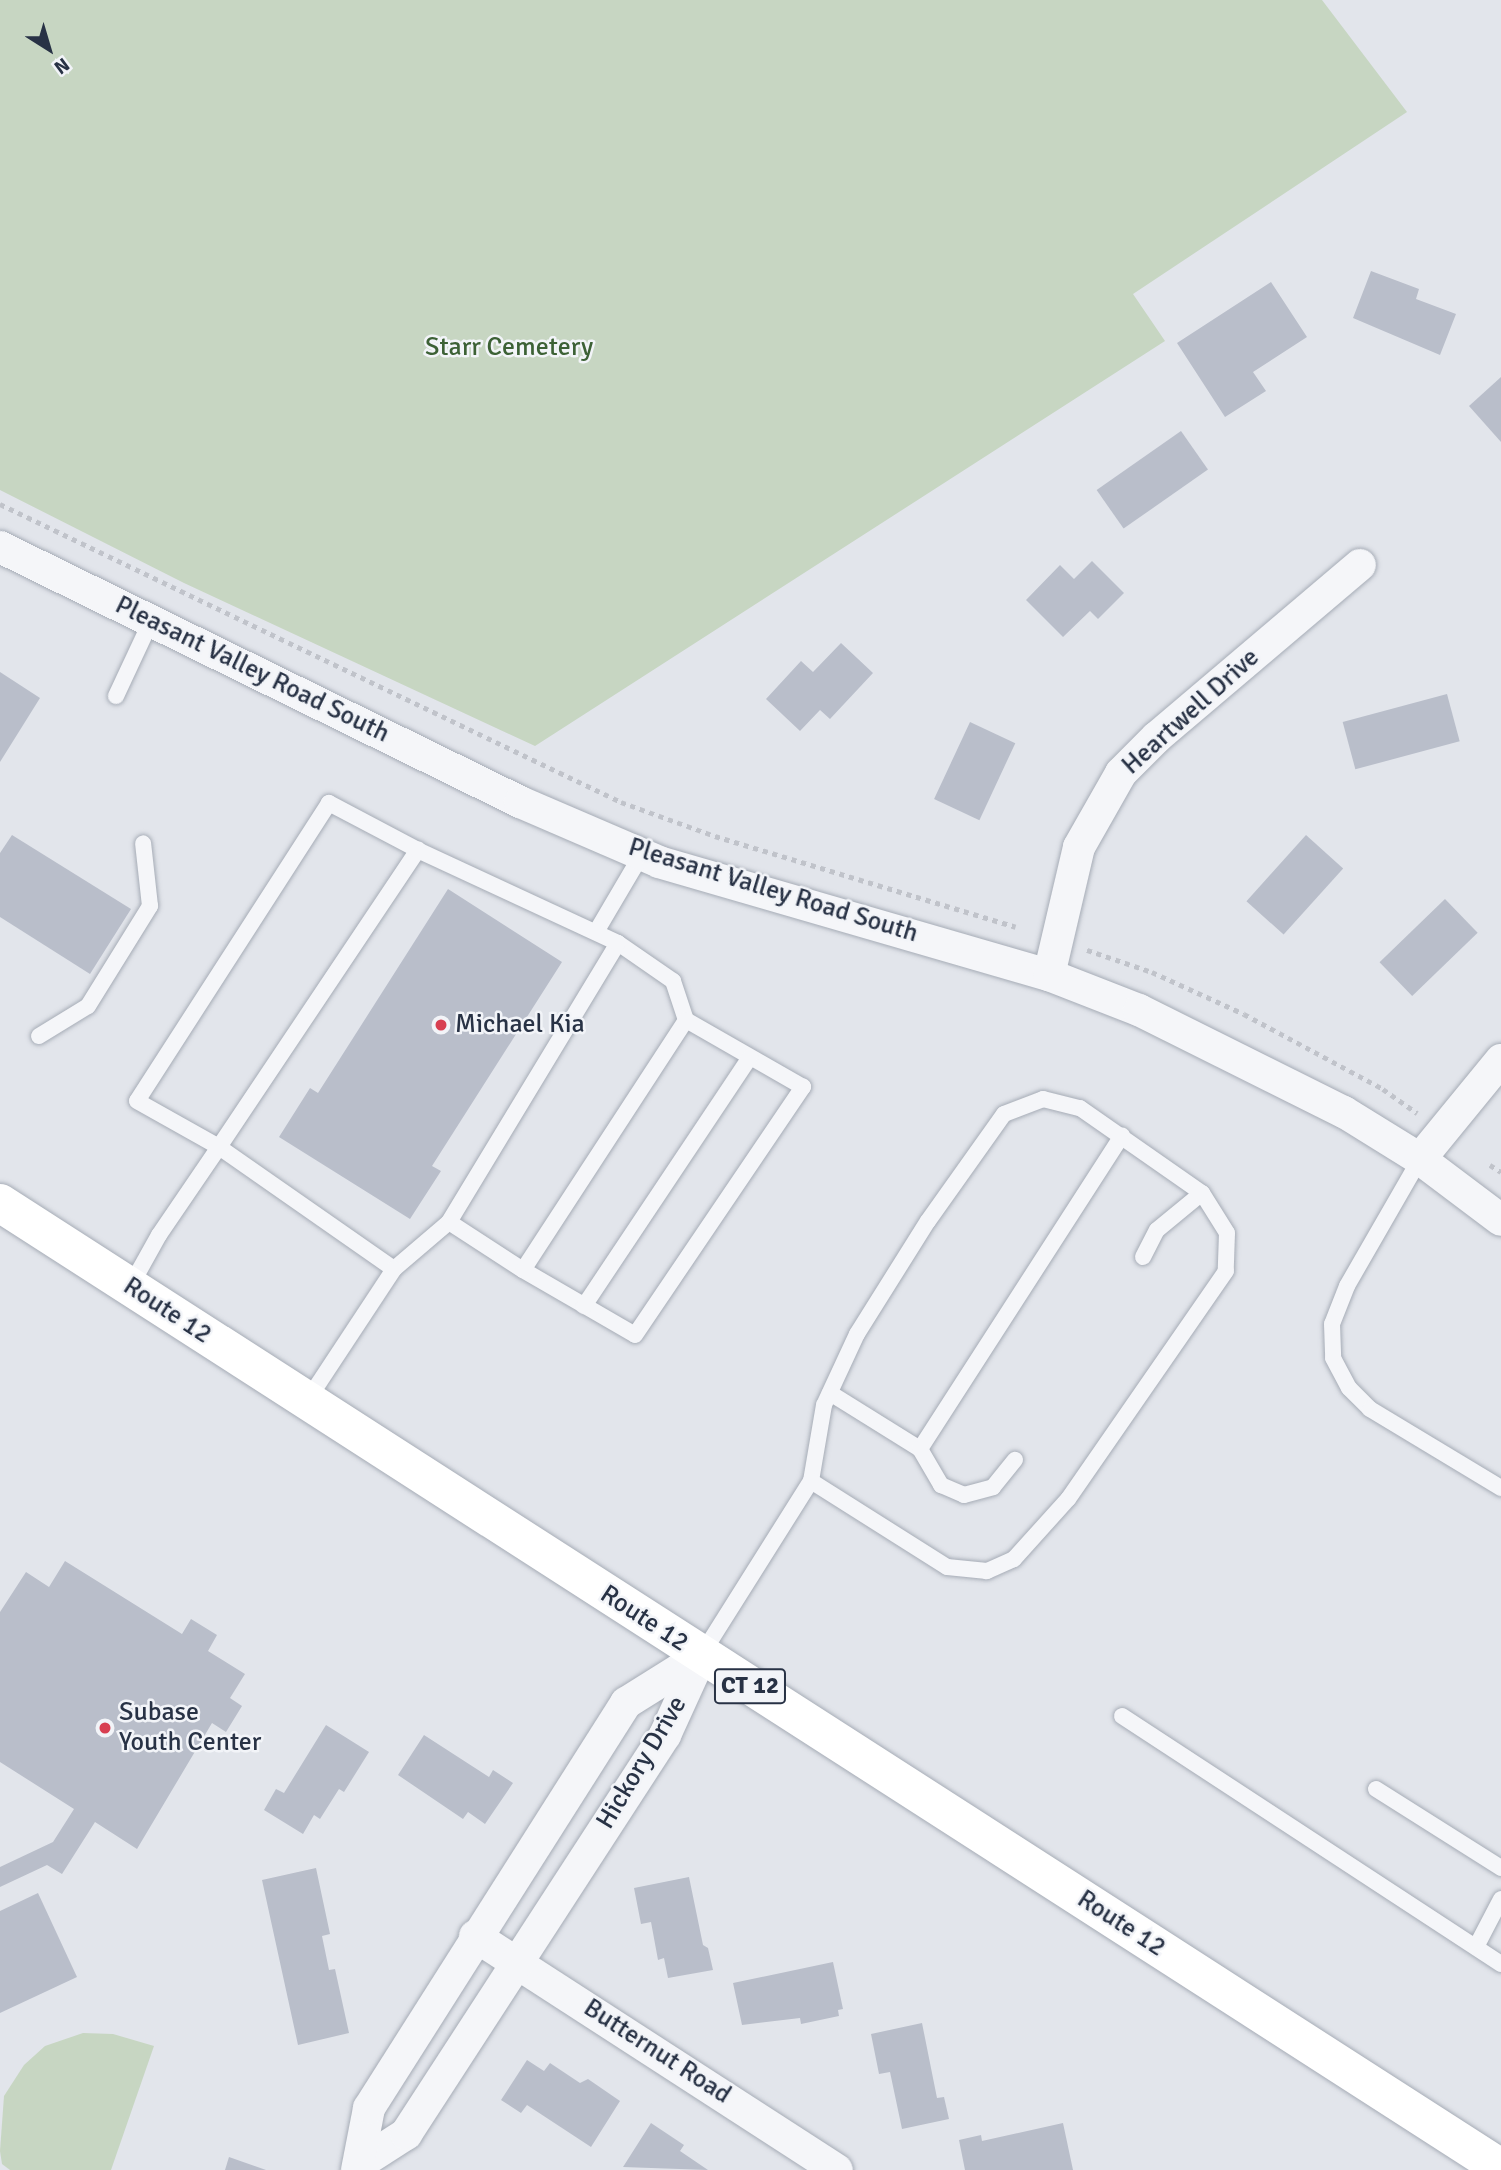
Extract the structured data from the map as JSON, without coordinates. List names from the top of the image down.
{
  "streets": {
    "highway": ["Route 12", "CT 12"],
    "street": [
      "Pleasant Valley Road South",
      "Heartwell Drive",
      "Hickory Drive",
      "Butternut Road"
    ]
  },
  "crossings": [
    ["Pleasant Valley Road South", "Heartwell Drive"],
    ["Route 12", "Hickory Drive"],
    ["Hickory Drive", "Butternut Road"]
  ],
  "parks": ["Starr Cemetery"],
  "places": ["Michael Kia", "Subase Youth Center"],
  "north": "bottom right"
}
